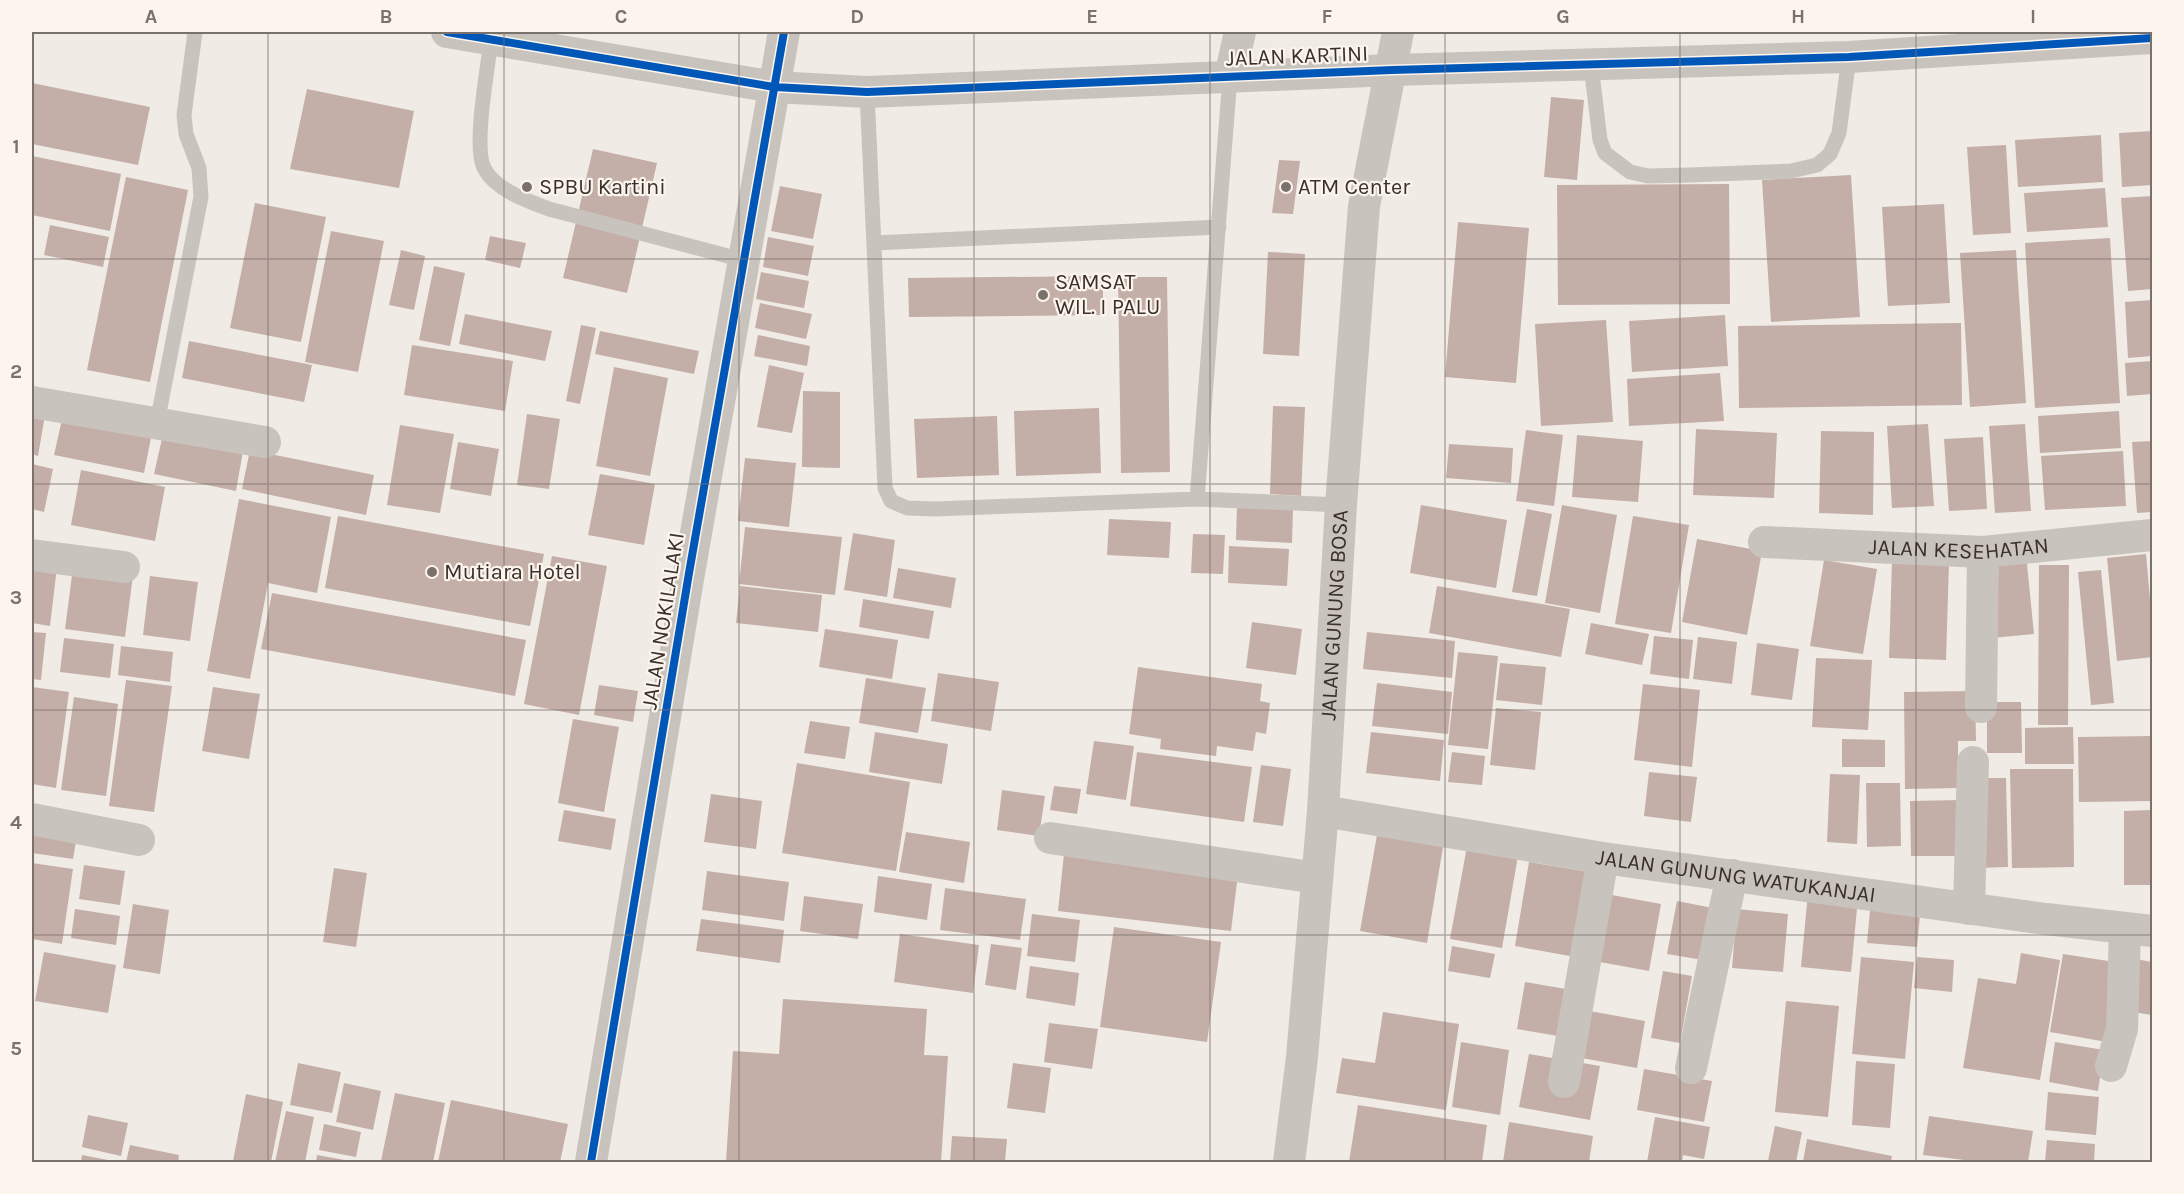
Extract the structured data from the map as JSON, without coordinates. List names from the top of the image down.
{
  "streets": {
    "street": [
      "JALAN KARTINI",
      "JALAN KESEHATAN",
      "JALAN GUNUNG BOSA",
      "JALAN NOKILALAKI",
      "JALAN GUNUNG WATUKANJAI"
    ]
  },
  "crossings": [
    ["JALAN KARTINI", "JALAN GUNUNG BOSA"],
    ["JALAN KARTINI", "JALAN NOKILALAKI"],
    ["JALAN GUNUNG BOSA", "JALAN GUNUNG WATUKANJAI"]
  ],
  "places": [
    "SPBU Kartini",
    "ATM Center",
    "SAMSAT WIL. I PALU",
    "Mutiara Hotel"
  ],
  "grid": {
    "columns": [
      "A",
      "B",
      "C",
      "D",
      "E",
      "F",
      "G",
      "H",
      "I"
    ],
    "rows": [
      "1",
      "2",
      "3",
      "4",
      "5"
    ]
  }
}
